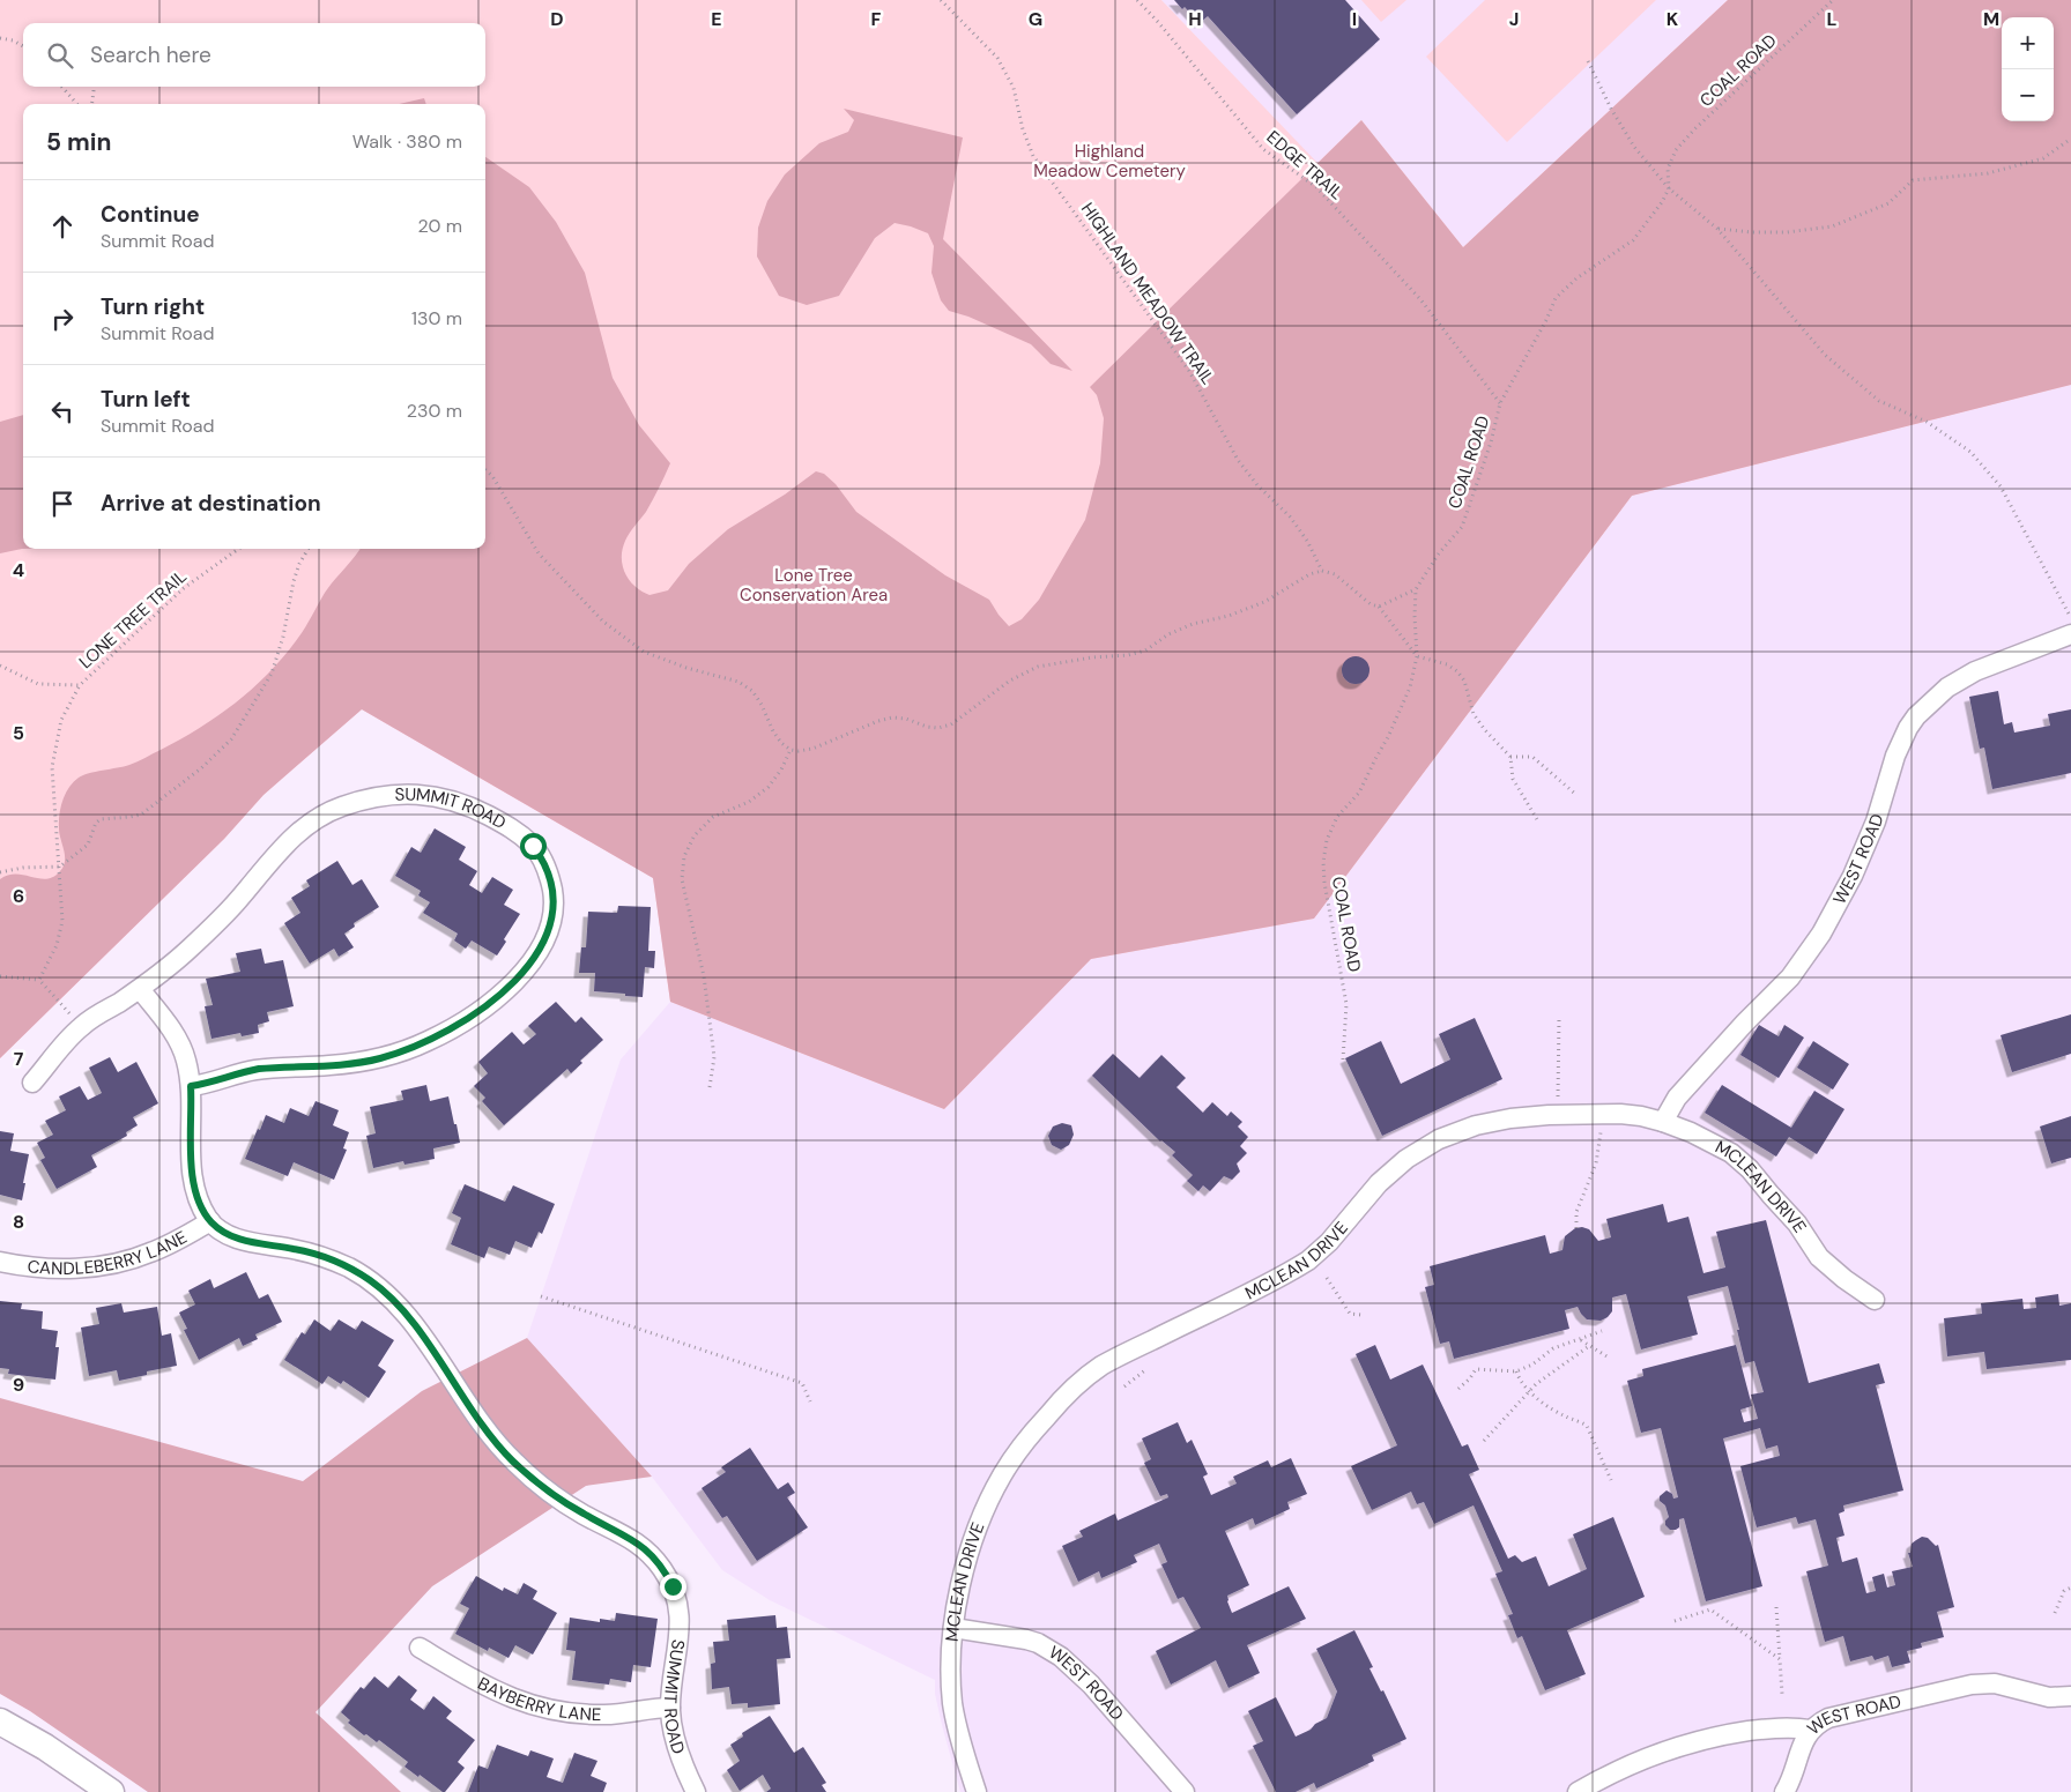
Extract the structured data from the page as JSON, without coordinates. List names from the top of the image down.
{
  "streets": {
    "street": [
      "SUMMIT ROAD",
      "WEST ROAD",
      "MCLEAN DRIVE",
      "CANDLEBERRY LANE",
      "BAYBERRY LANE"
    ],
    "path": [
      "COAL ROAD",
      "EDGE TRAIL",
      "HIGHLAND MEADOW TRAIL",
      "LONE TREE TRAIL"
    ]
  },
  "crossings": [
    ["COAL ROAD", "EDGE TRAIL"],
    ["SUMMIT ROAD", "CANDLEBERRY LANE"],
    ["SUMMIT ROAD", "BAYBERRY LANE"],
    ["WEST ROAD", "MCLEAN DRIVE"]
  ],
  "parks": ["Highland Meadow Cemetery", "Lone Tree Conservation Area"],
  "page": {
    "map_buttons": ["+", "−"],
    "search": "Search here",
    "heading": ["5 min", "Walk · 380 m"],
    "list": [
      ["Continue", "Summit Road", "20 m"],
      ["Turn right", "Summit Road", "130 m"],
      ["Turn left", "Summit Road", "230 m"],
      "Arrive at destination"
    ]
  },
  "grid": {
    "columns": [
      "D",
      "E",
      "F",
      "G",
      "H",
      "I",
      "J",
      "K",
      "L",
      "M"
    ],
    "rows": [
      "4",
      "5",
      "6",
      "7",
      "8",
      "9"
    ]
  }
}
